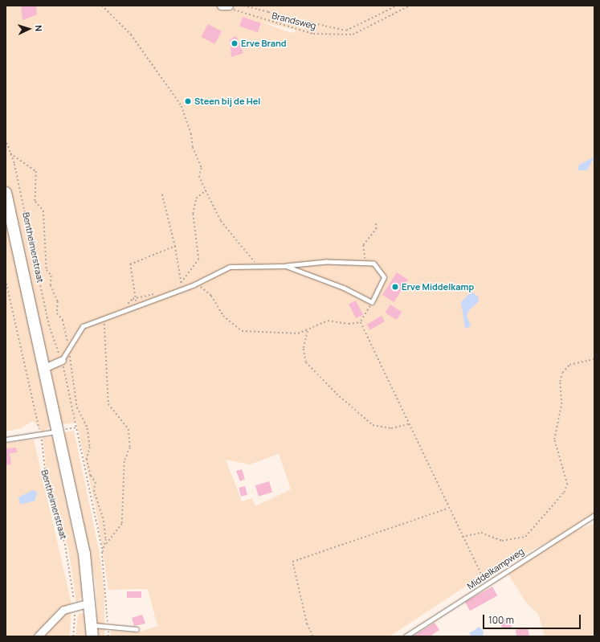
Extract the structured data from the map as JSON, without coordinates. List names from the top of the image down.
{
  "streets": {
    "main road": ["Bentheimerstraat"],
    "lane": ["Middelkampweg"],
    "path": ["Brandsweg"]
  },
  "places": ["Erve Brand", "Steen bij de Hel", "Erve Middelkamp"],
  "scale_bar": "100 m",
  "north": "right"
}
